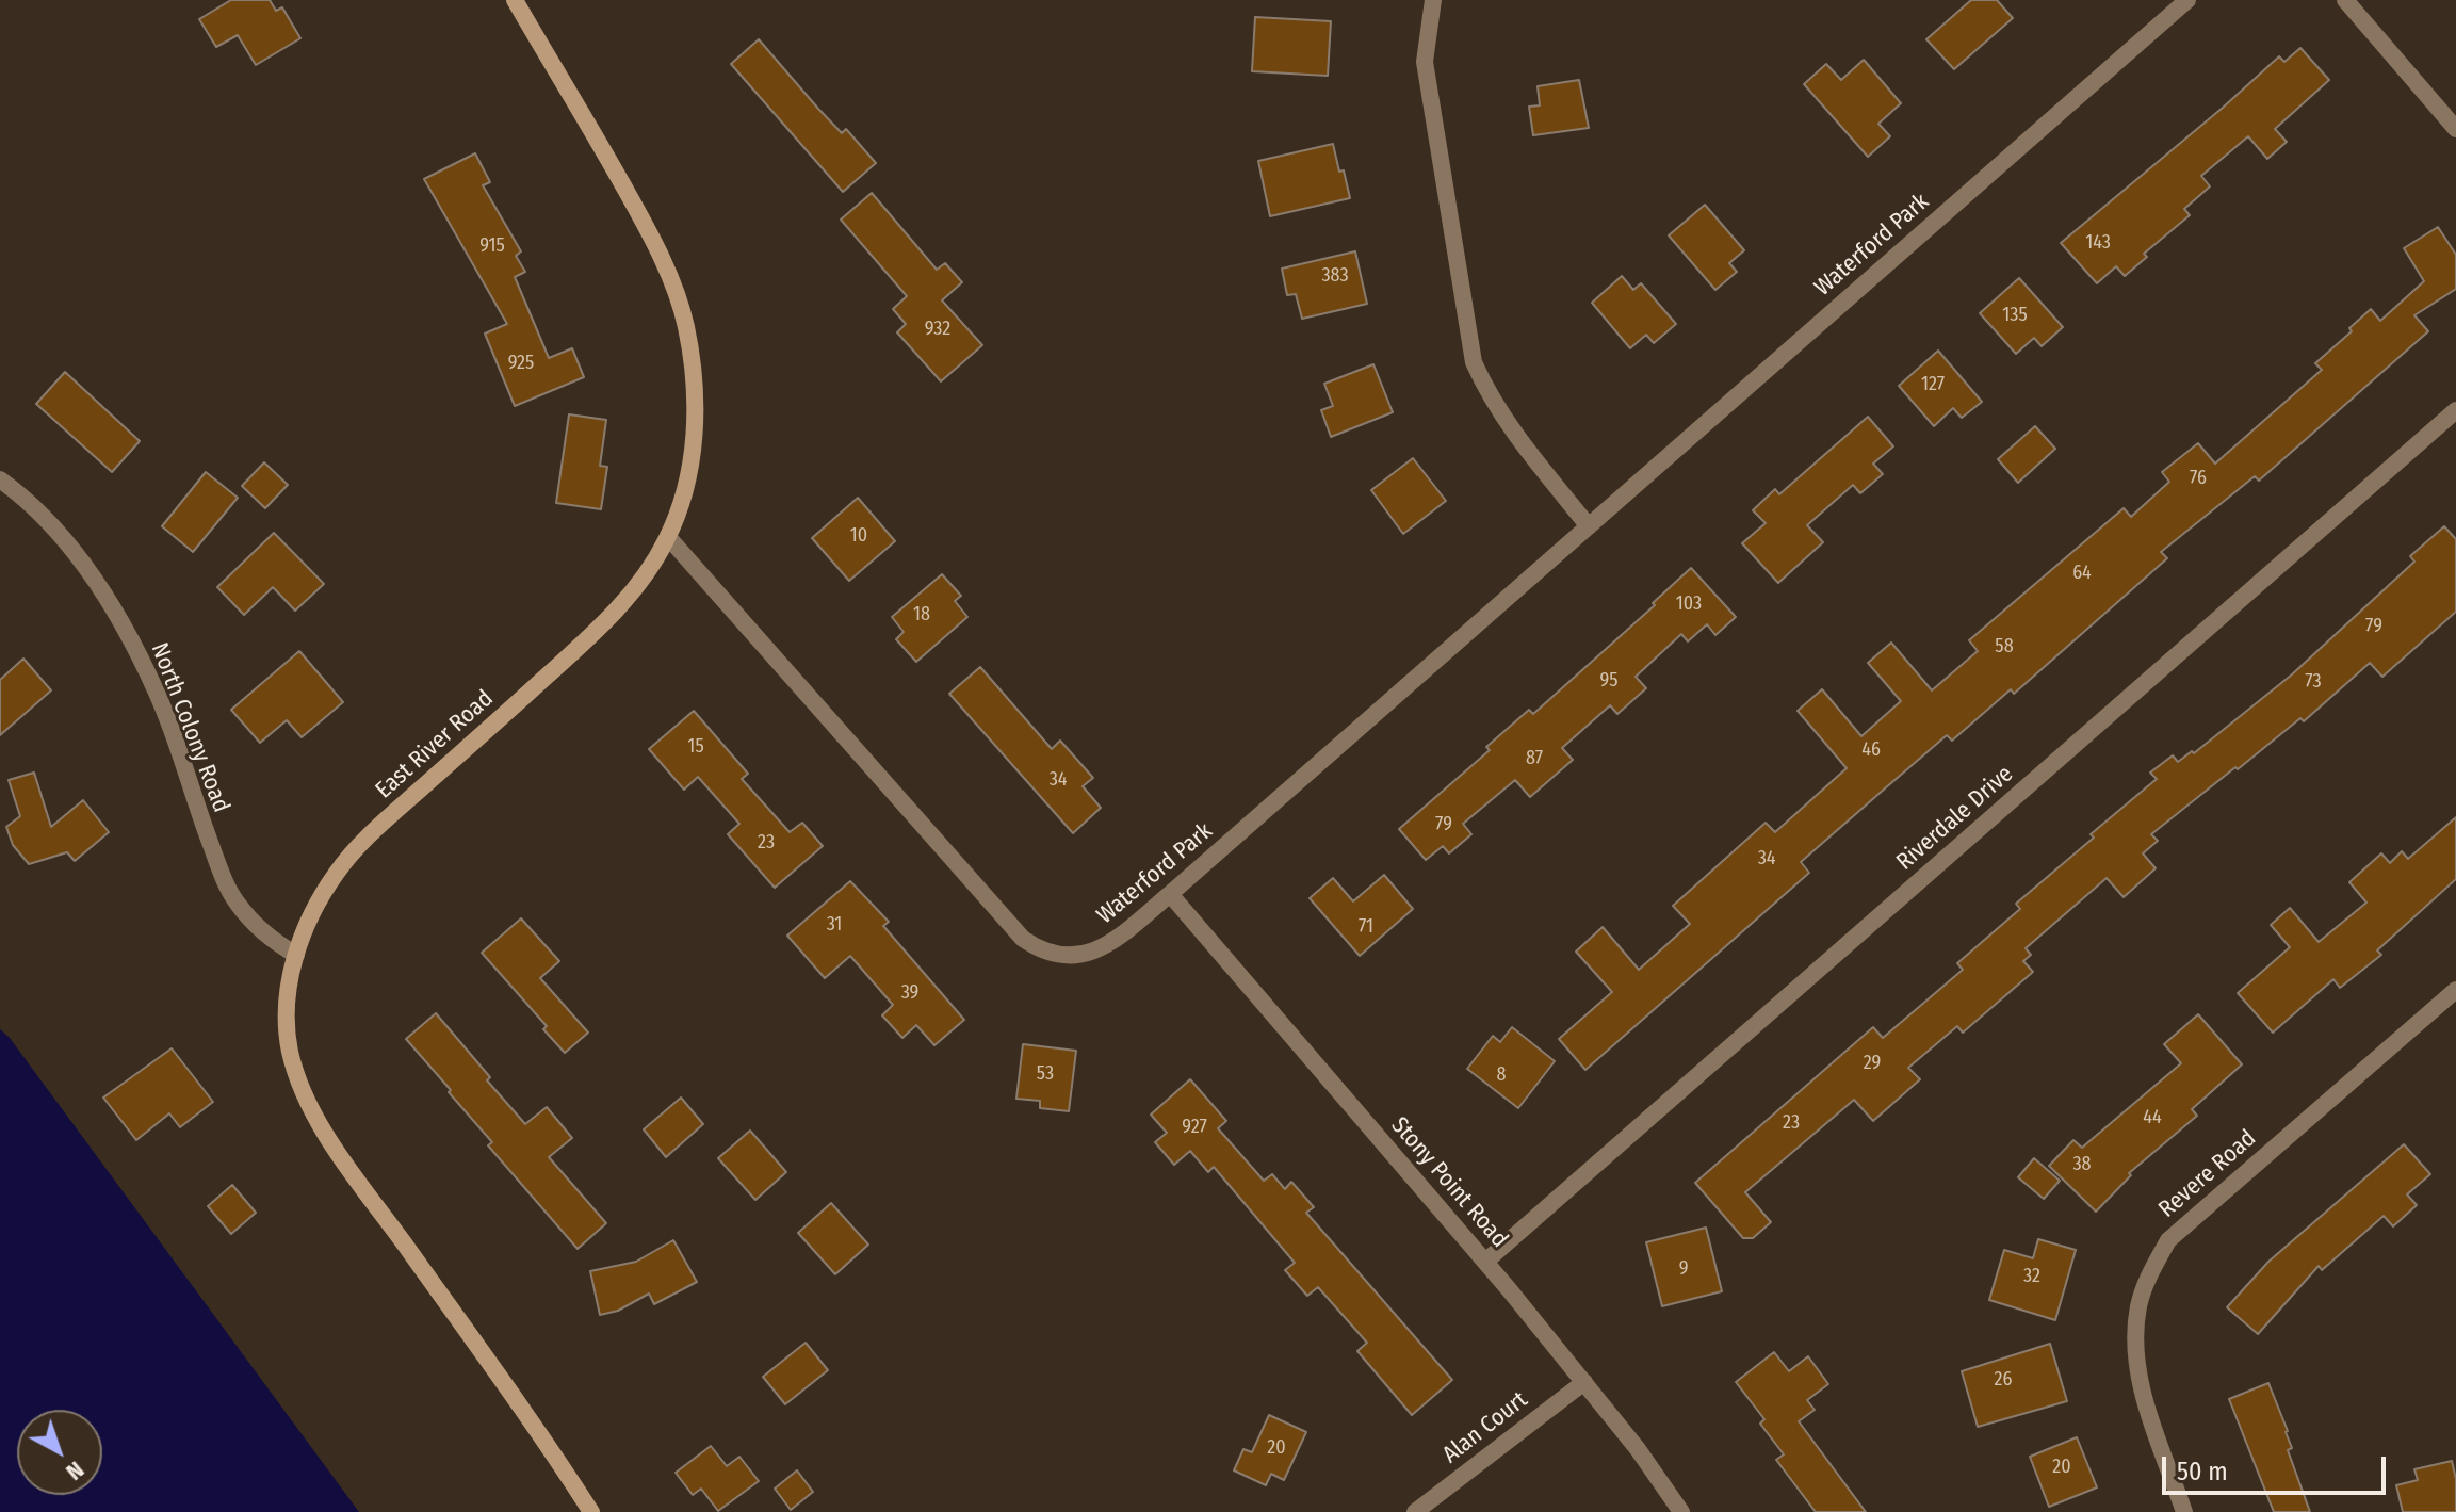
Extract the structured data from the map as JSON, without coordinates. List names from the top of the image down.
{
  "streets": {
    "main road": ["East River Road"],
    "street": [
      "Waterford Park",
      "North Colony Road",
      "Riverdale Drive",
      "Revere Road",
      "Stony Point Road",
      "Alan Court"
    ]
  },
  "crossings": [
    ["Waterford Park", "East River Road"],
    ["Waterford Park", "Stony Point Road"],
    ["North Colony Road", "East River Road"],
    ["Riverdale Drive", "Stony Point Road"],
    ["Stony Point Road", "Alan Court"]
  ],
  "house_numbers": [
    "143",
    "915",
    "383",
    "135",
    "932",
    "925",
    "127",
    "76",
    "10",
    "64",
    "103",
    "18",
    "79",
    "58",
    "95",
    "73",
    "15",
    "46",
    "87",
    "34",
    "79",
    "23",
    "34",
    "31",
    "71",
    "39",
    "29",
    "53",
    "8",
    "44",
    "23",
    "927",
    "38",
    "9",
    "32",
    "26",
    "20",
    "20"
  ],
  "scale_bar": "50 m",
  "north": "bottom right"
}
